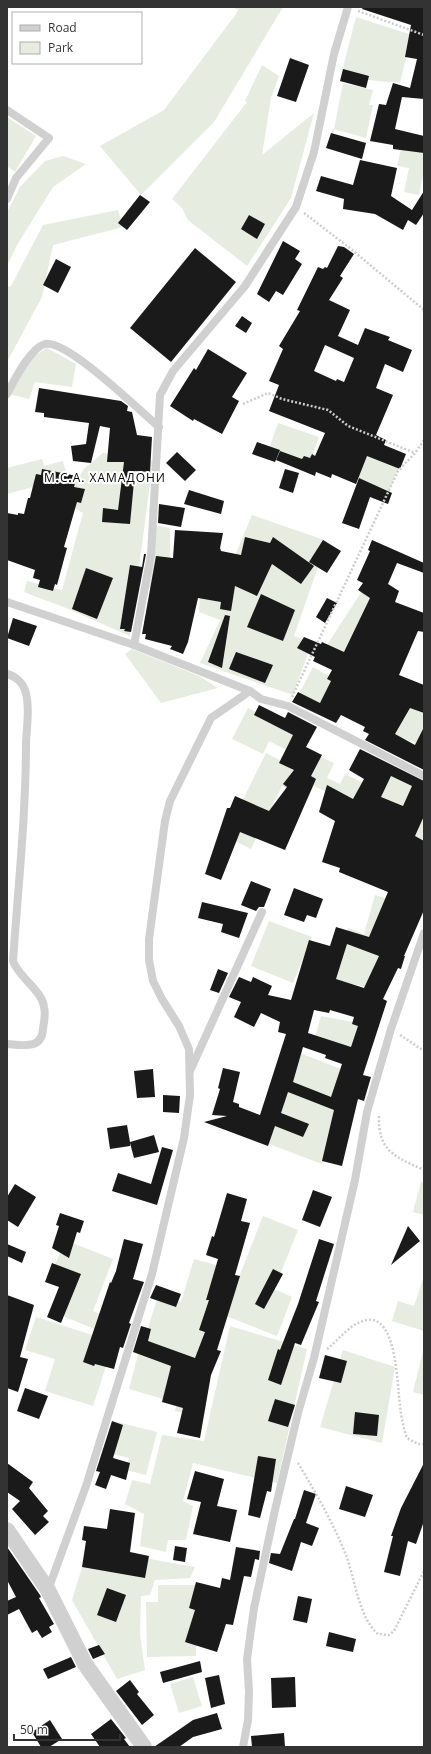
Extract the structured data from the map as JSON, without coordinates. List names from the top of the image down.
{
  "districts": ["М.С.А. ХАМАДОНИ"],
  "legend": ["Road", "Park"],
  "scale_bar": "50 m"
}
